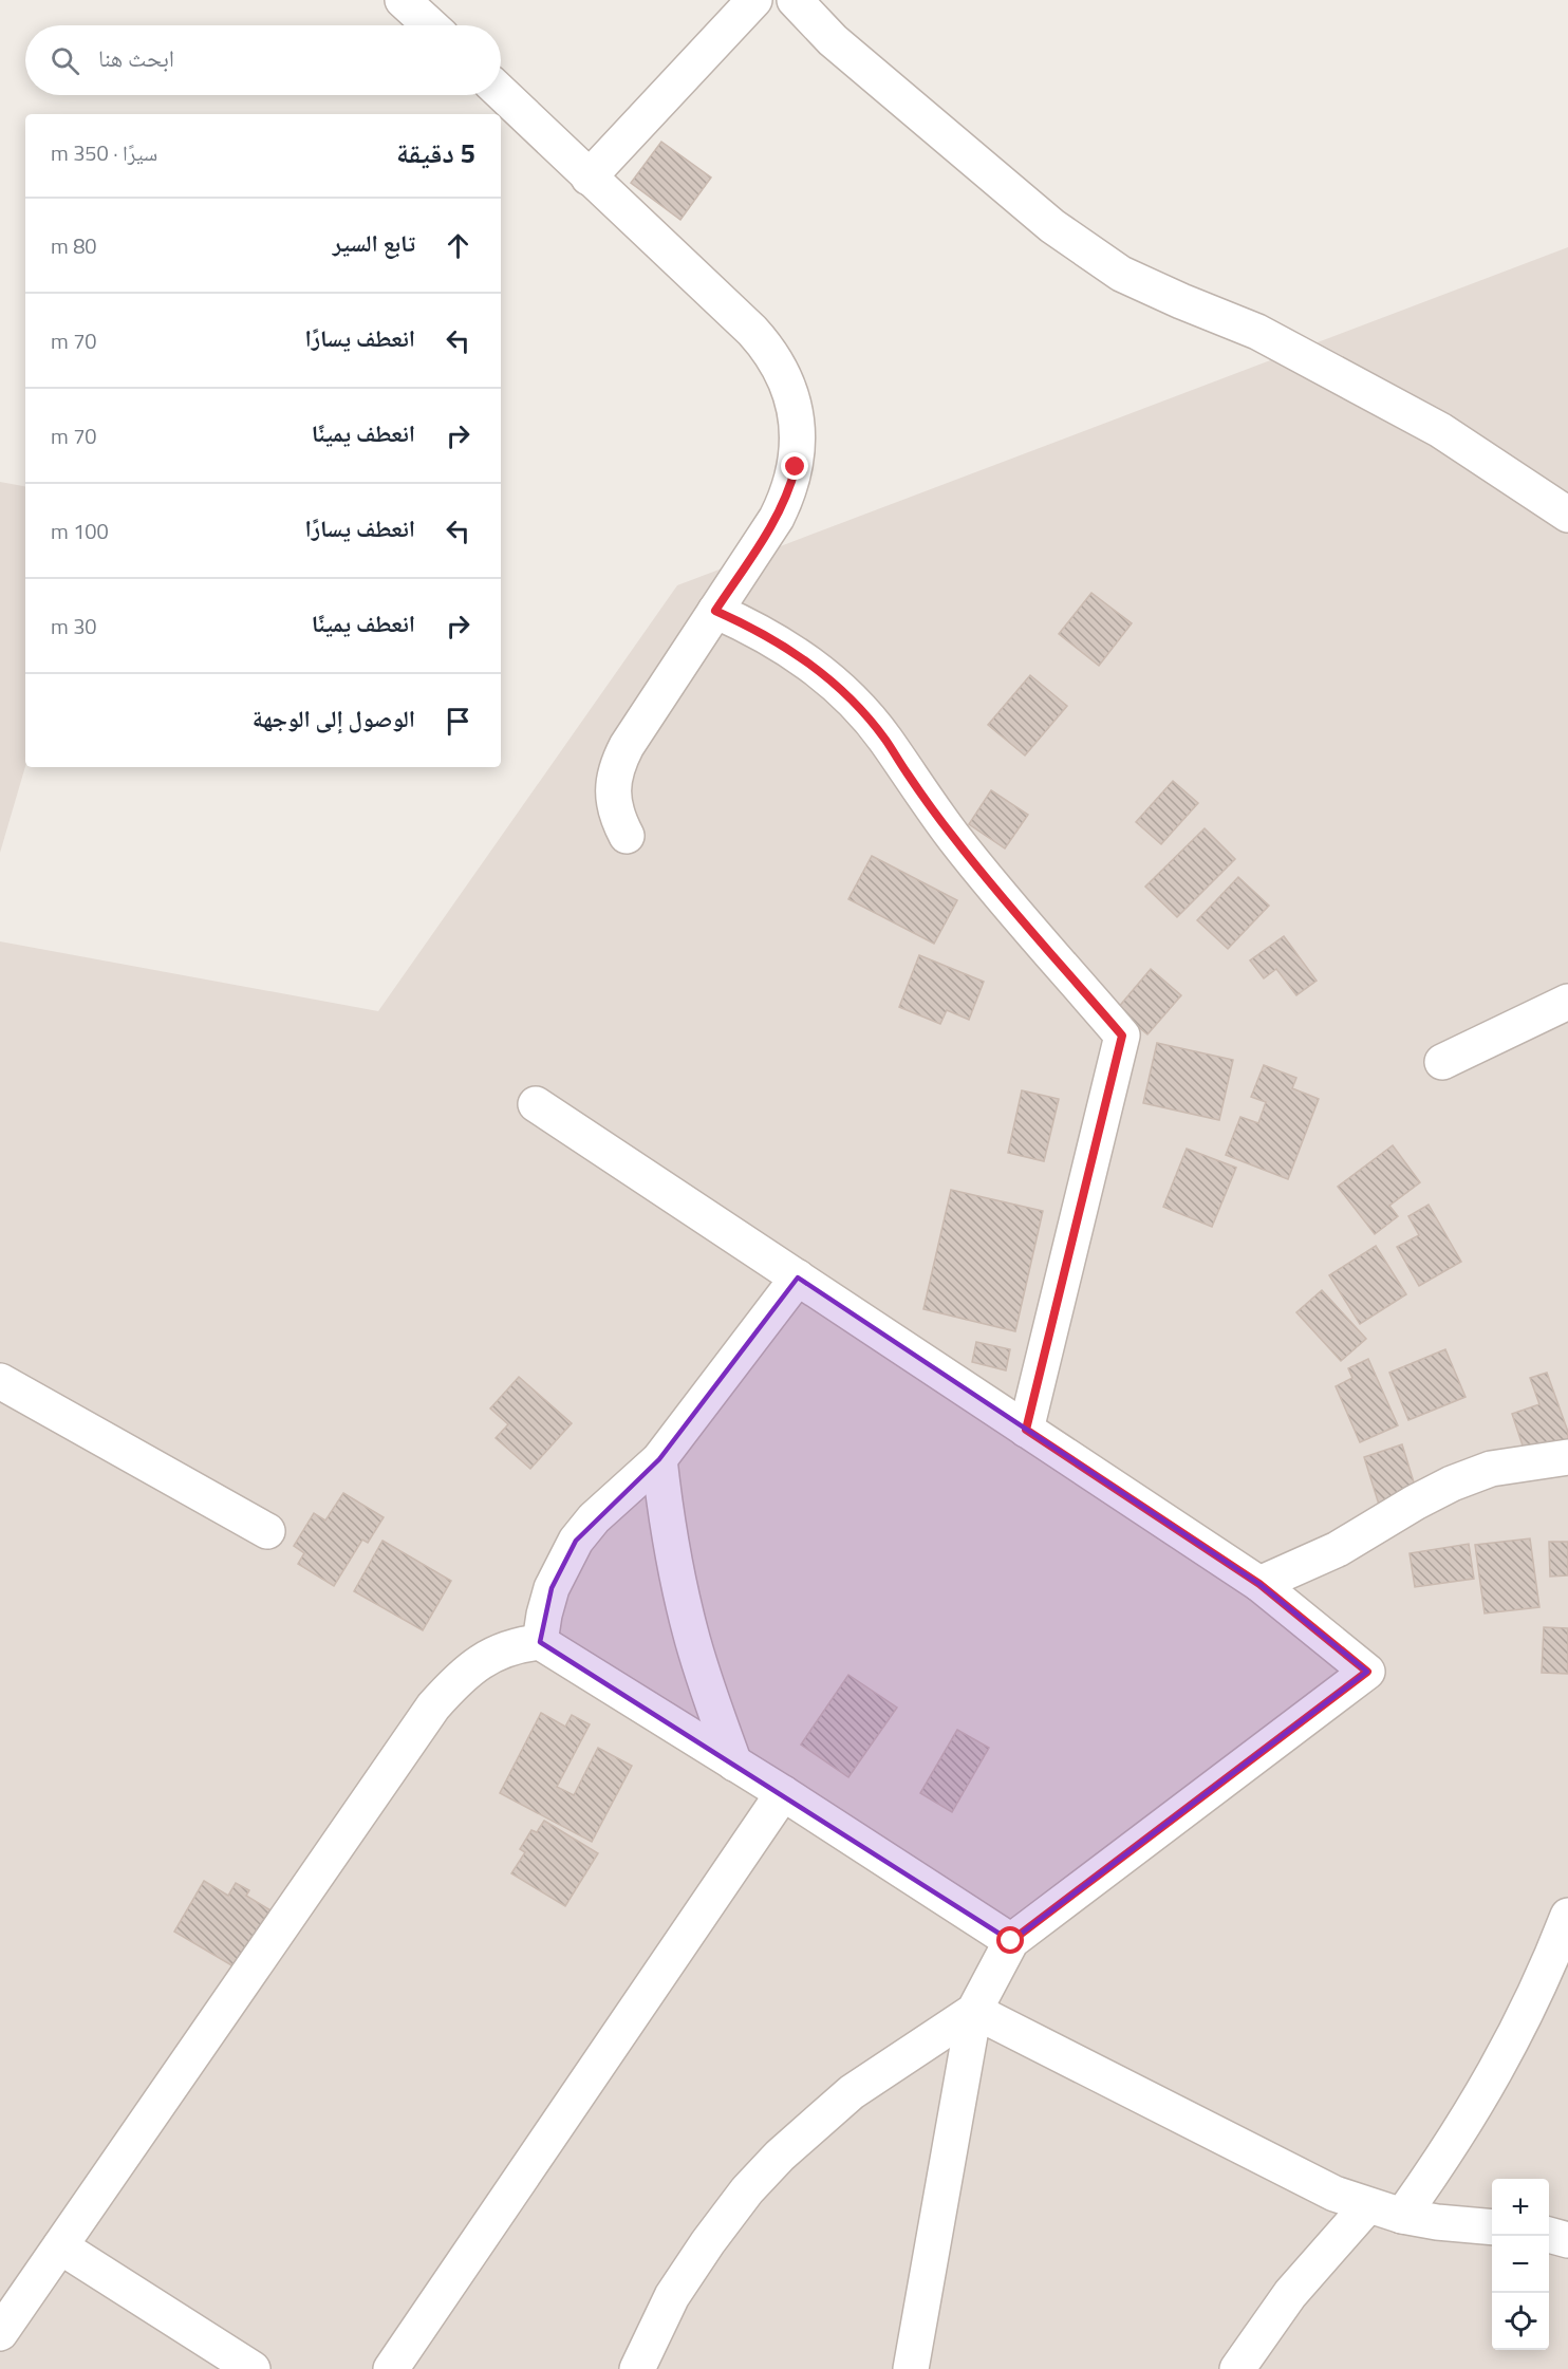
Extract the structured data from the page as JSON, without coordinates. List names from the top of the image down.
{
  "page": {
    "search": "ابحث هنا",
    "heading": ["5 دقيقة", "سيرًا · 350 m"],
    "list": [
      ["تابع السير", "80 m"],
      ["انعطف يسارًا", "70 m"],
      ["انعطف يمينًا", "70 m"],
      ["انعطف يسارًا", "100 m"],
      ["انعطف يمينًا", "30 m"],
      "الوصول إلى الوجهة"
    ],
    "map_buttons": ["+", "−"]
  }
}
